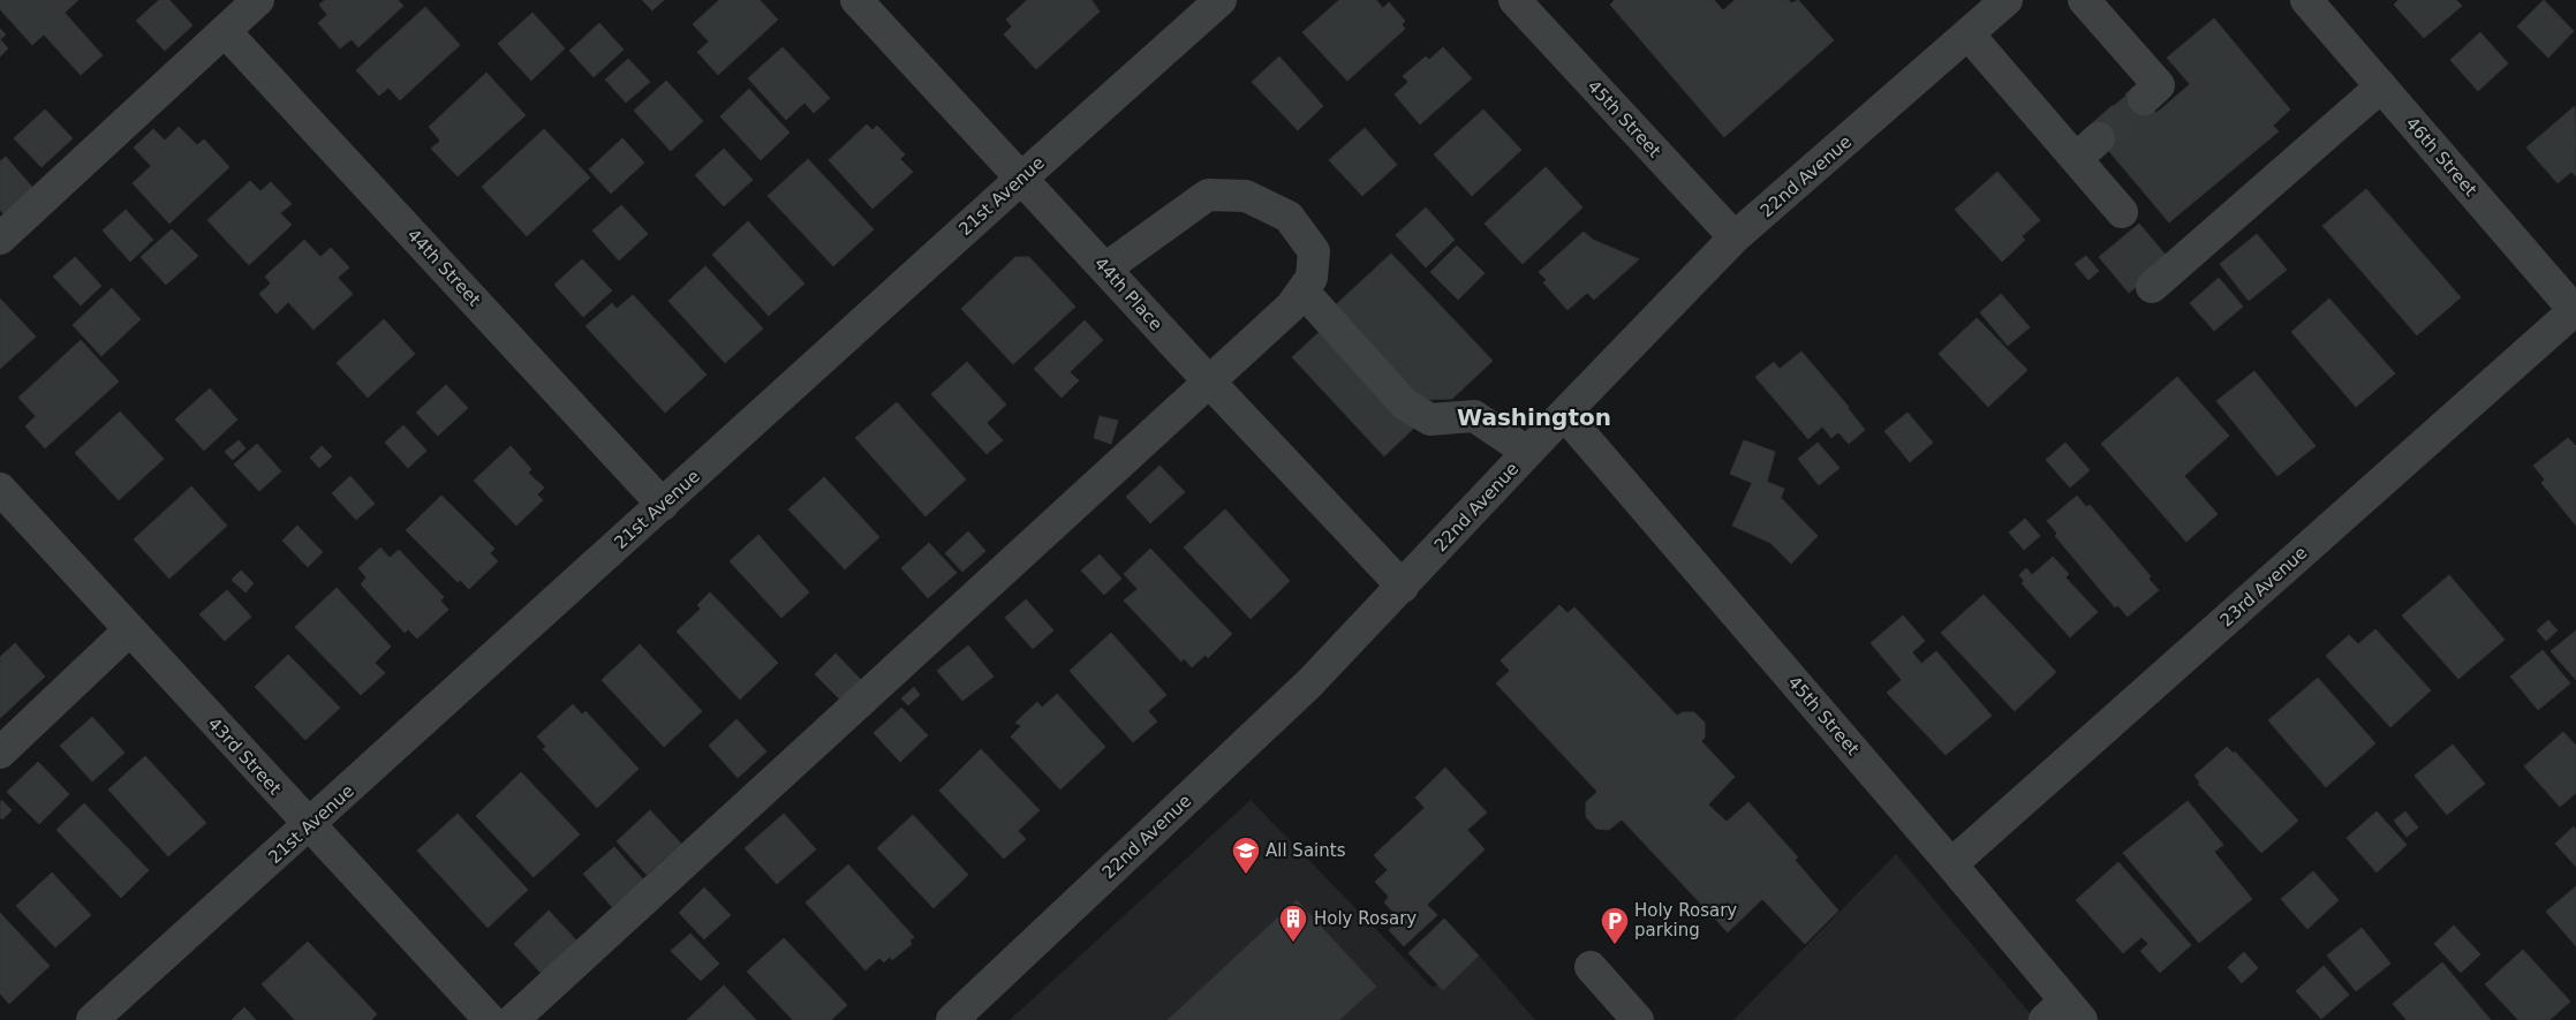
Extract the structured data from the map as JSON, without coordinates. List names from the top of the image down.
{
  "streets": {
    "street": [
      "45th Street",
      "46th Street",
      "22nd Avenue",
      "21st Avenue",
      "44th Street",
      "44th Place",
      "23rd Avenue",
      "43rd Street"
    ]
  },
  "crossings": [
    ["45th Street", "22nd Avenue"],
    ["45th Street", "23rd Avenue"],
    ["46th Street", "23rd Avenue"],
    ["22nd Avenue", "44th Place"],
    ["21st Avenue", "44th Street"],
    ["21st Avenue", "44th Place"],
    ["21st Avenue", "43rd Street"]
  ],
  "districts": ["Washington"],
  "places": {
    "school or university": ["All Saints"],
    "building": ["Holy Rosary"],
    "parking": ["Holy Rosary parking"]
  }
}
